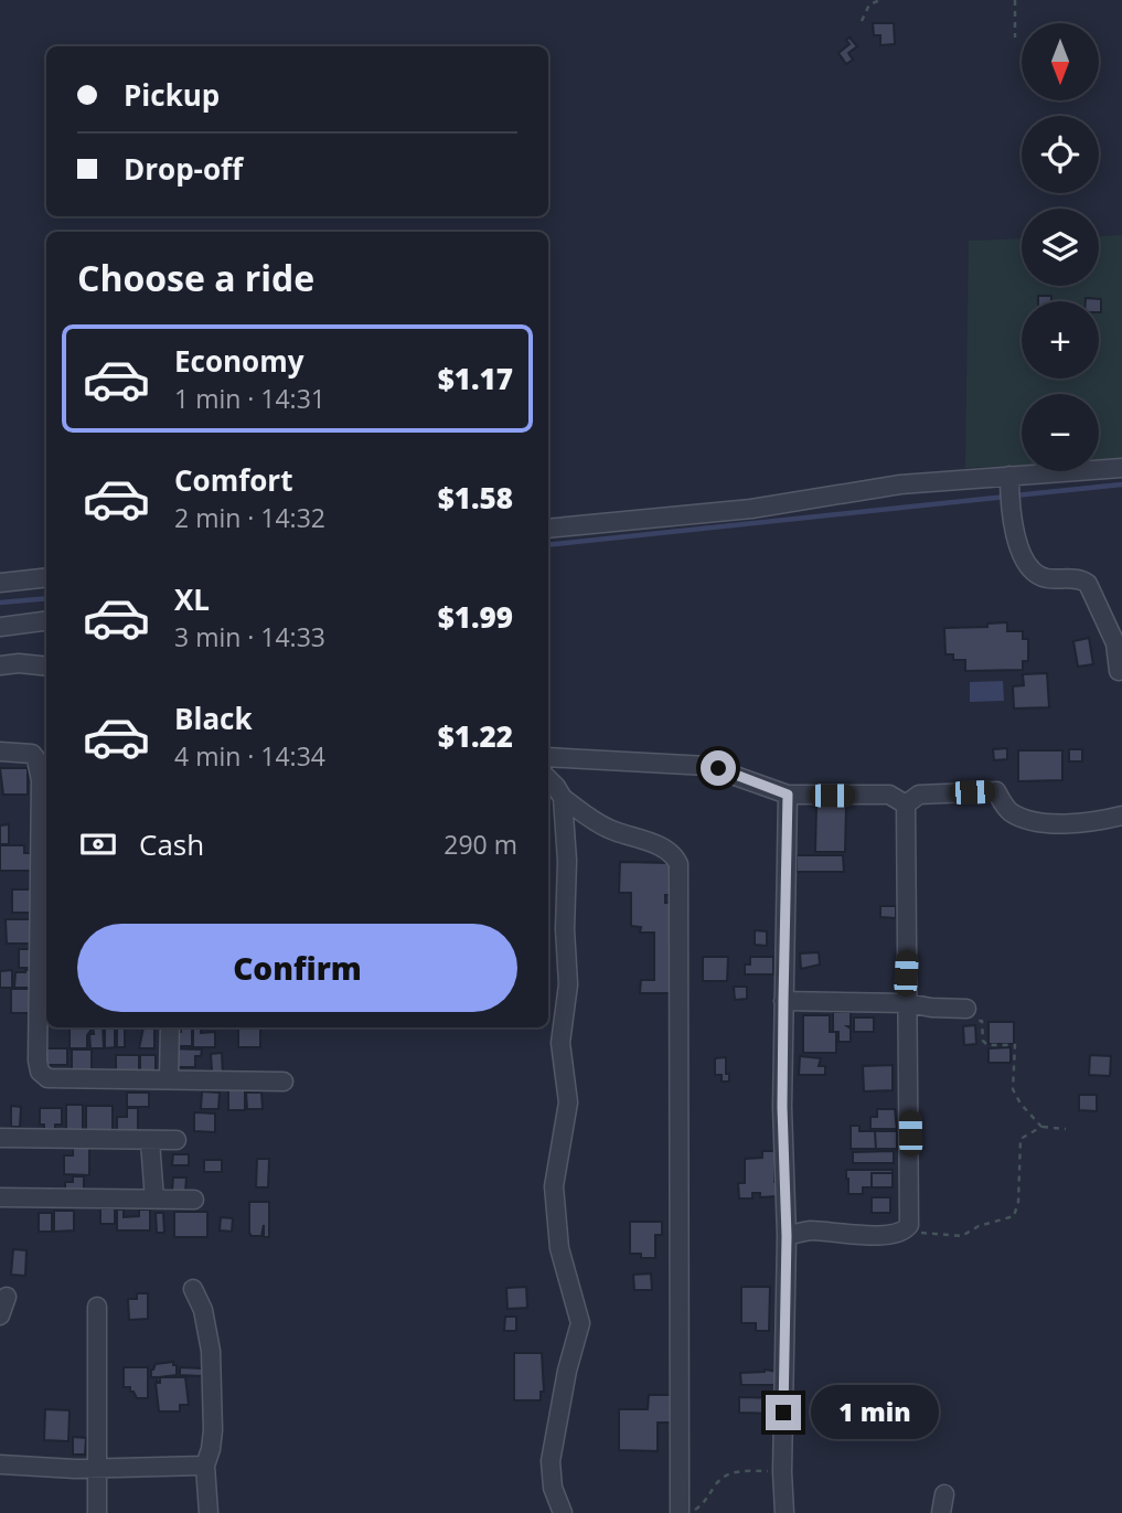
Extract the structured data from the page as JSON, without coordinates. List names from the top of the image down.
{
  "north": "bottom",
  "page": {
    "map_buttons": ["+", "−"],
    "banner": ["Pickup", "Drop-off"],
    "heading": "Choose a ride",
    "list": [
      {
        "name": "Economy",
        "note": "1 min · 14:31",
        "value": "$1.17"
      },
      {
        "name": "Comfort",
        "note": "2 min · 14:32",
        "value": "$1.58"
      },
      {
        "name": "XL",
        "note": "3 min · 14:33",
        "value": "$1.99"
      },
      {
        "name": "Black",
        "note": "4 min · 14:34",
        "value": "$1.22"
      }
    ],
    "pay": ["Cash", "290 m"],
    "buttons": "Confirm",
    "bubble": "1 min"
  }
}
